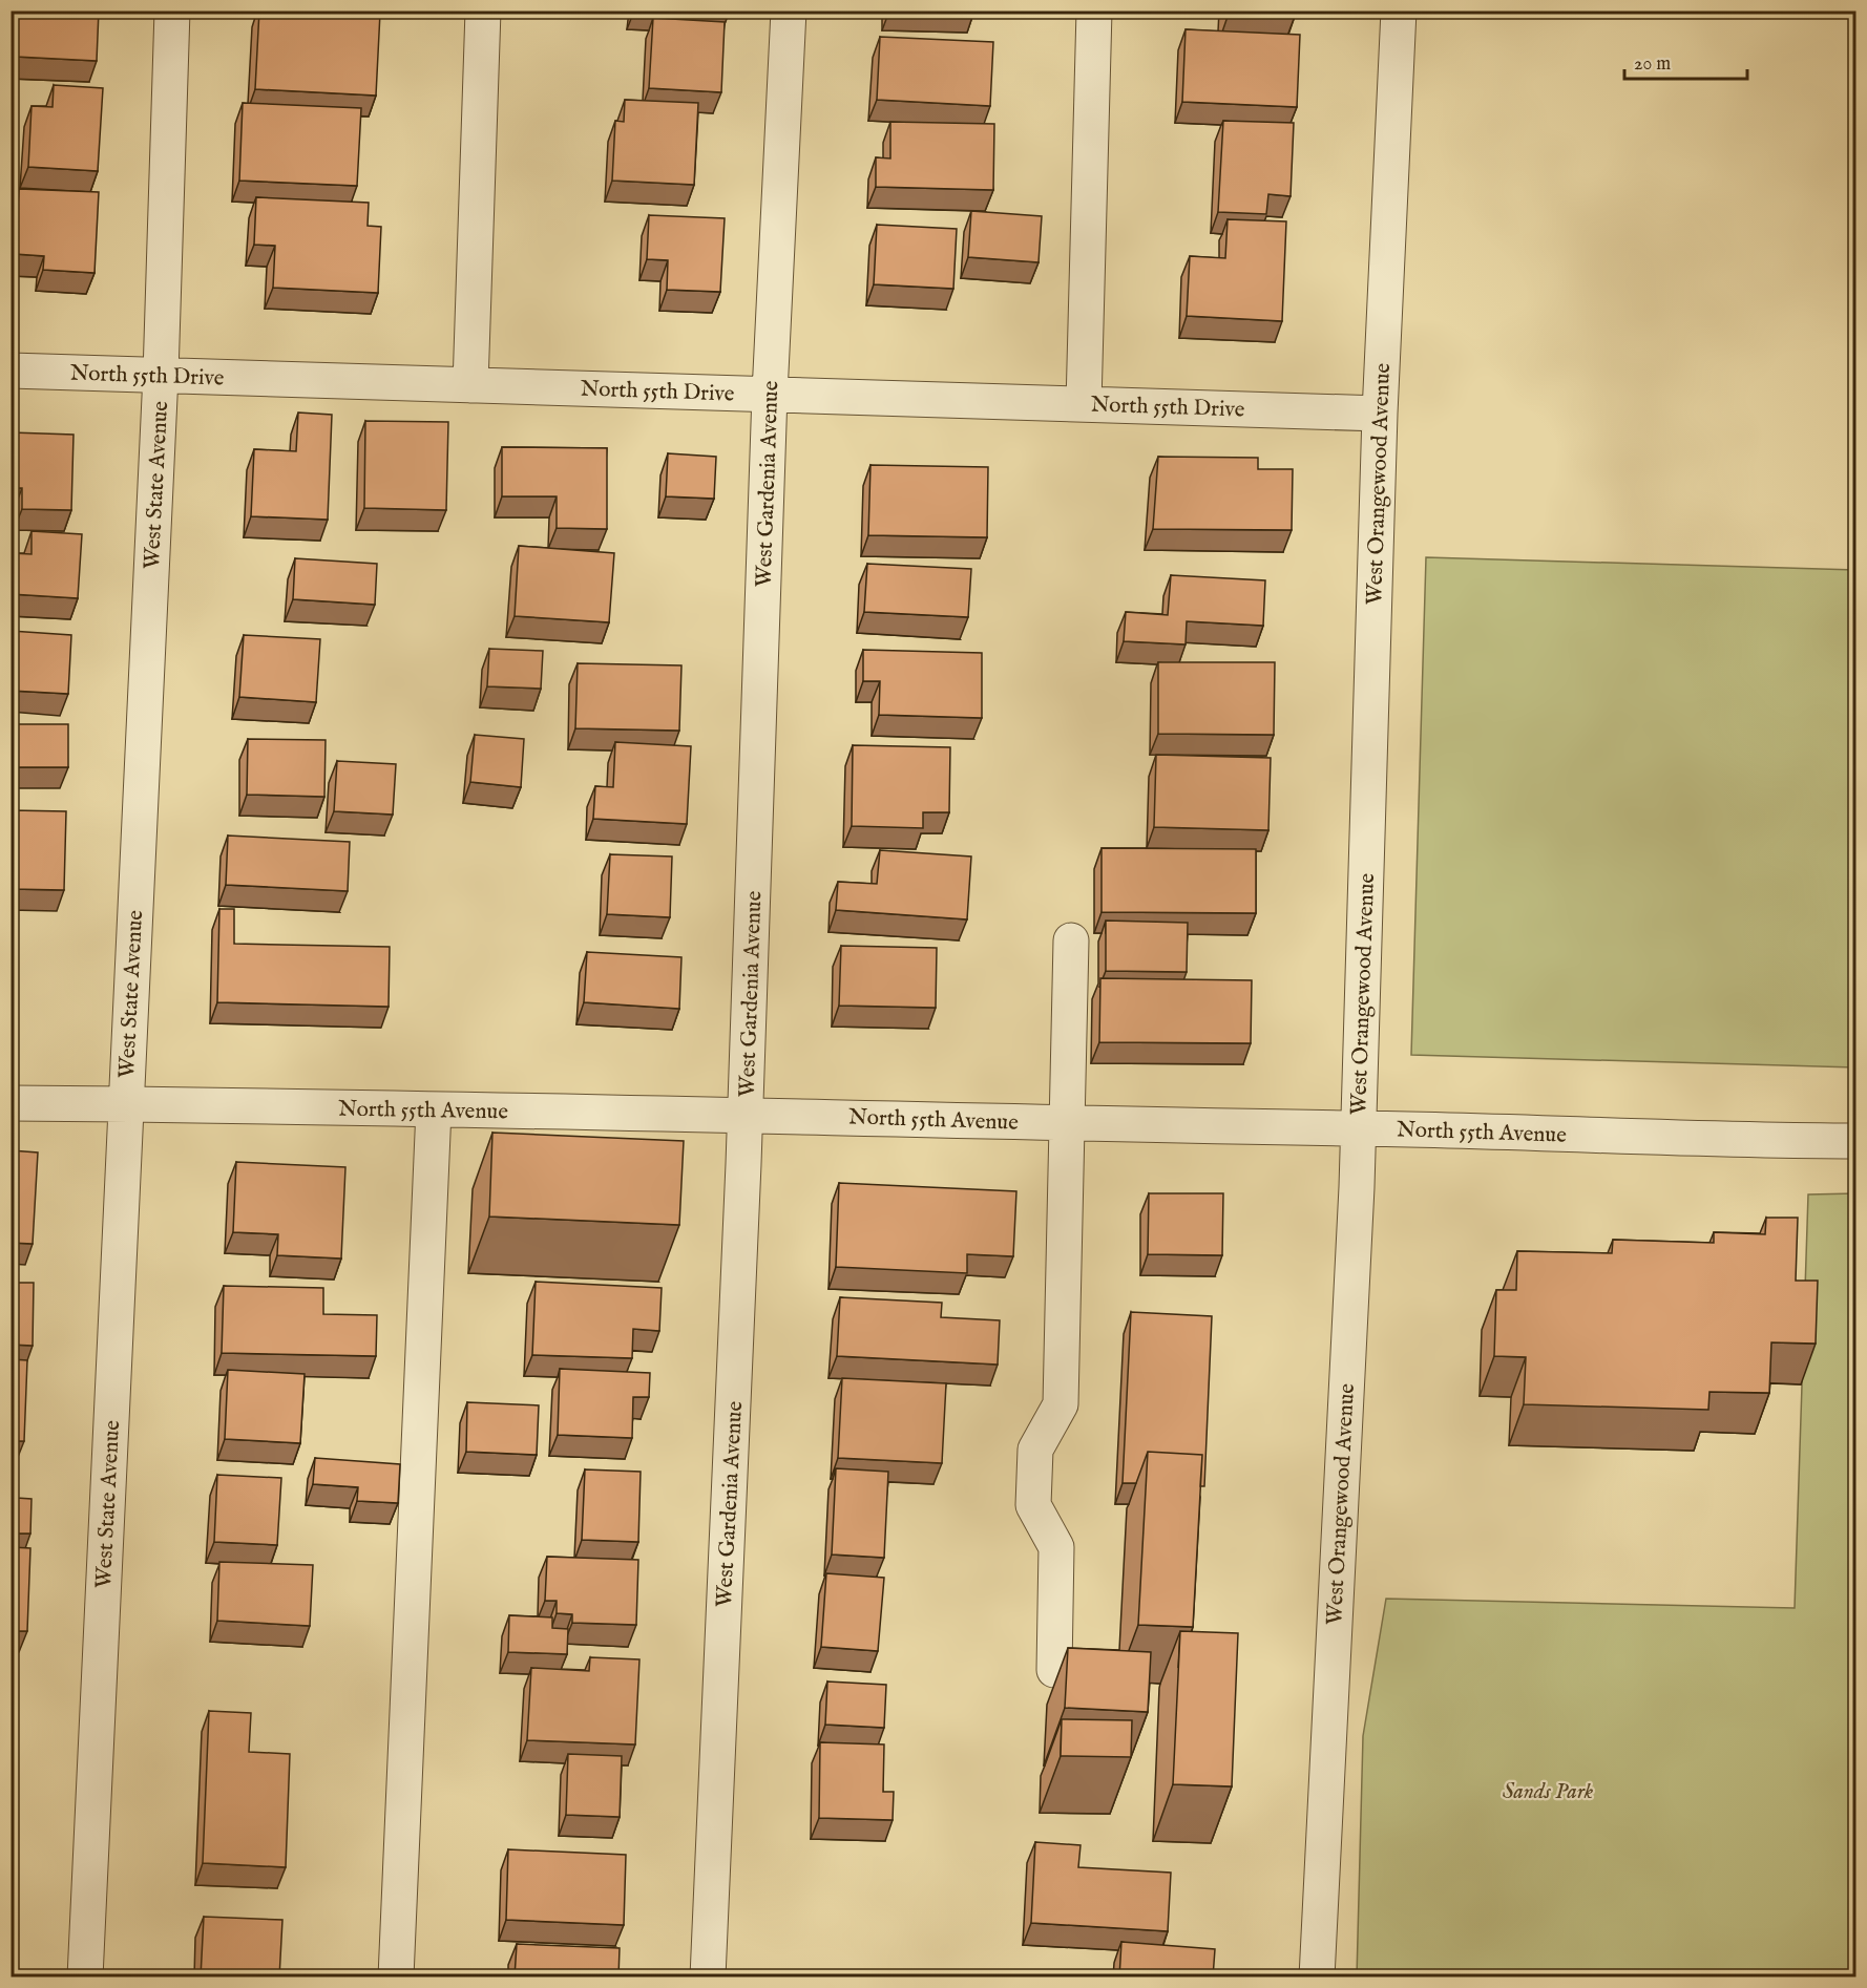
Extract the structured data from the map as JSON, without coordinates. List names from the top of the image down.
{
  "streets": {
    "street": [
      "North 55th Drive",
      "West Gardenia Avenue",
      "West Orangewood Avenue",
      "West State Avenue",
      "North 55th Avenue"
    ]
  },
  "crossings": [
    ["North 55th Drive", "West Gardenia Avenue"],
    ["North 55th Drive", "West Orangewood Avenue"],
    ["North 55th Drive", "West State Avenue"],
    ["West Gardenia Avenue", "North 55th Avenue"],
    ["West Orangewood Avenue", "North 55th Avenue"],
    ["West State Avenue", "North 55th Avenue"]
  ],
  "parks": ["Sands Park"],
  "scale_bar": "20 m"
}
